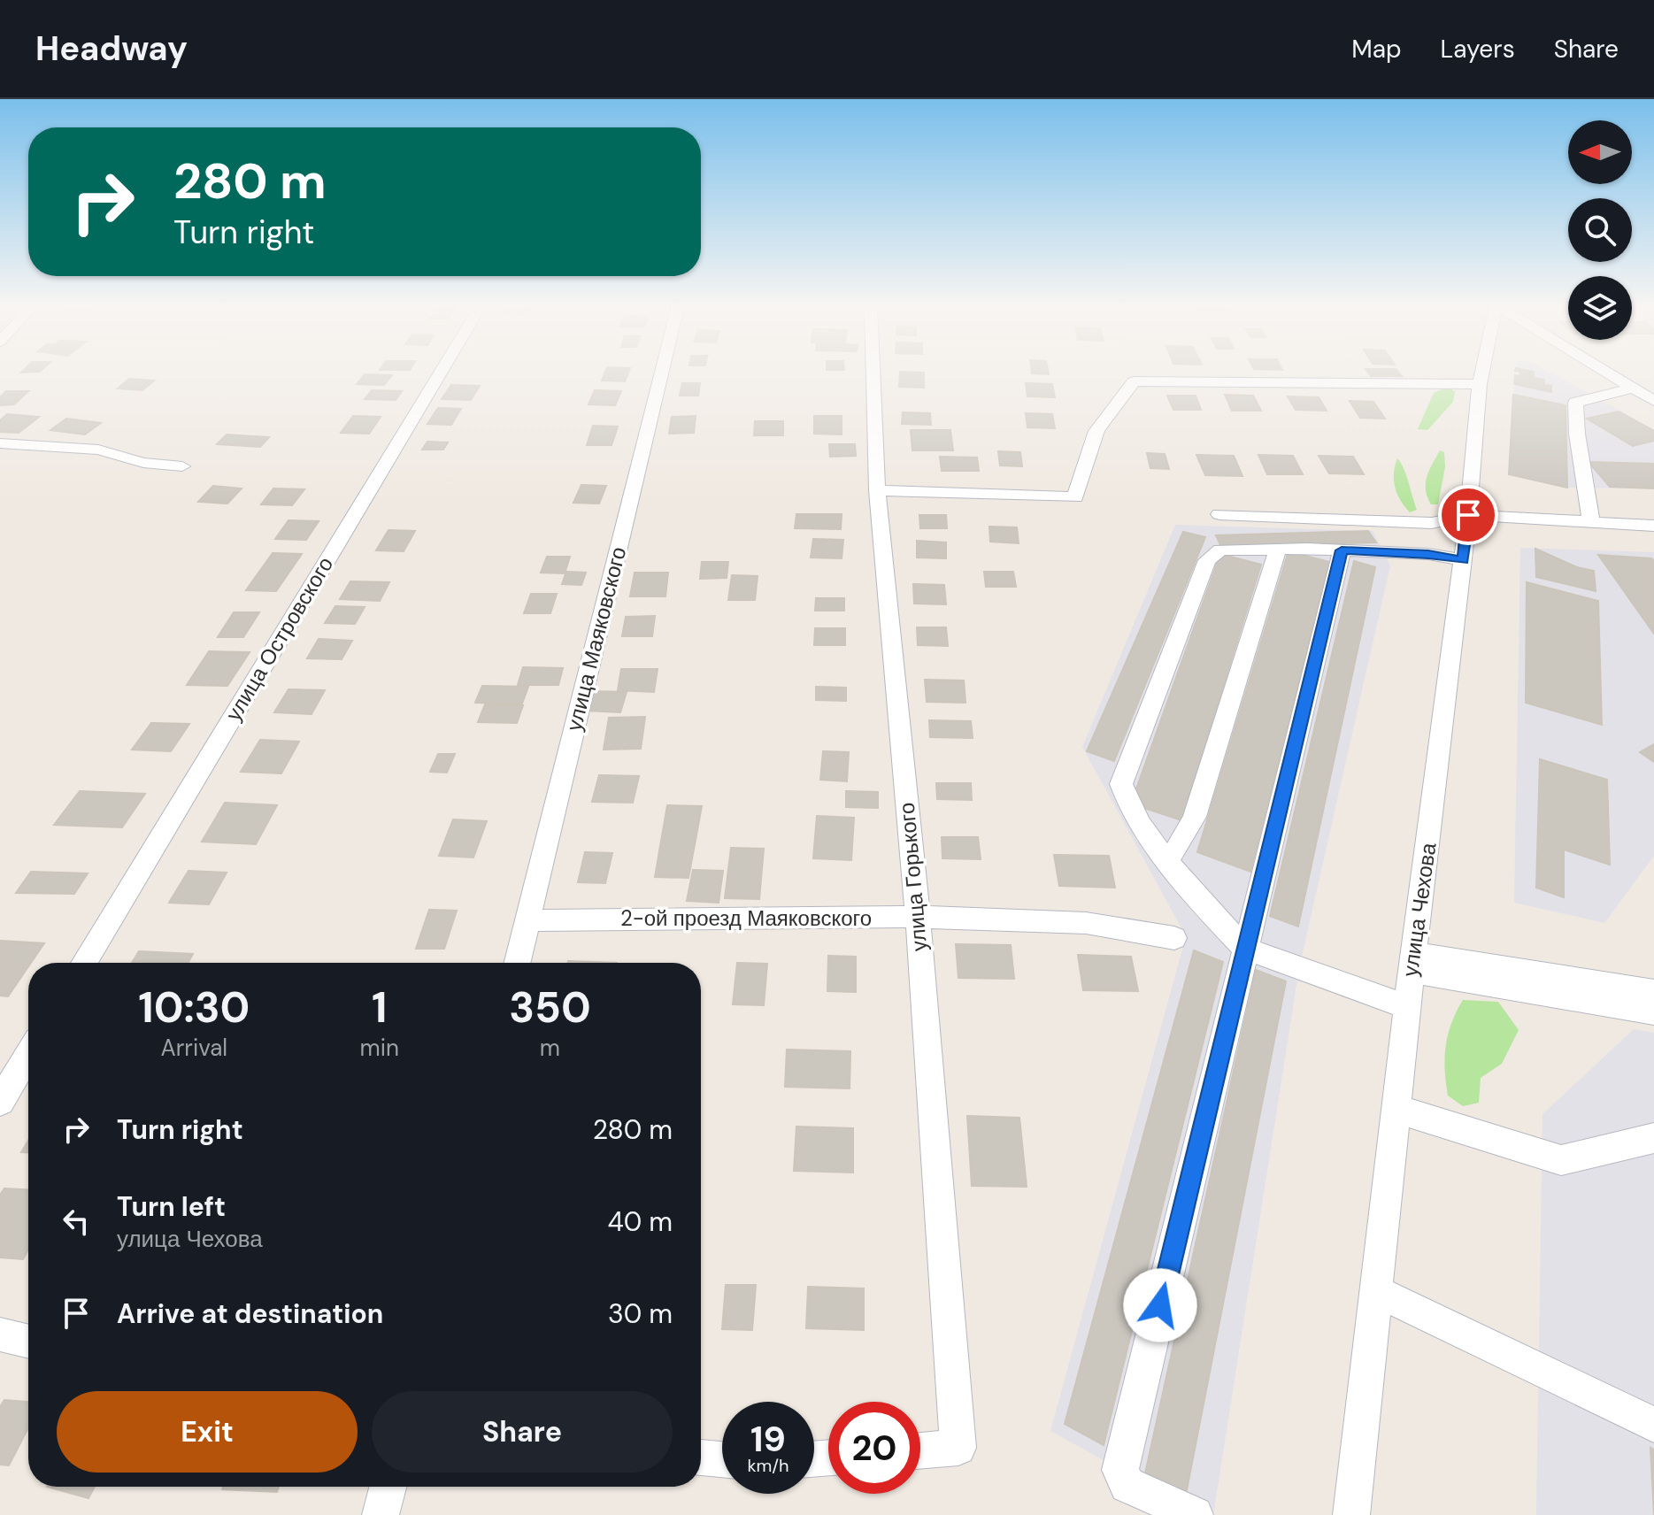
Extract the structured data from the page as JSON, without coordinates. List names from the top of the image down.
{
  "streets": {
    "street": [
      "улица Островского",
      "улица Маяковского",
      "улица Горького",
      "улица Чехова",
      "2-ой проезд Маяковского"
    ]
  },
  "crossings": [
    ["улица Маяковского", "2-ой проезд Маяковского"],
    ["улица Горького", "2-ой проезд Маяковского"]
  ],
  "north": "left",
  "page": {
    "header": "Headway",
    "nav": ["Map", "Layers", "Share"],
    "turn": ["280 m", "Turn right"],
    "eta": [
      "10:30",
      "Arrival",
      "1",
      "min",
      "350",
      "m"
    ],
    "list": [
      {
        "name": "Turn right",
        "value": "280 m"
      },
      {
        "name": "Turn left",
        "note": "улица Чехова",
        "value": "40 m"
      },
      {
        "name": "Arrive at destination",
        "value": "30 m"
      }
    ],
    "buttons": ["Exit", "Share"],
    "speed": "19 km/h",
    "limit": "20"
  }
}
